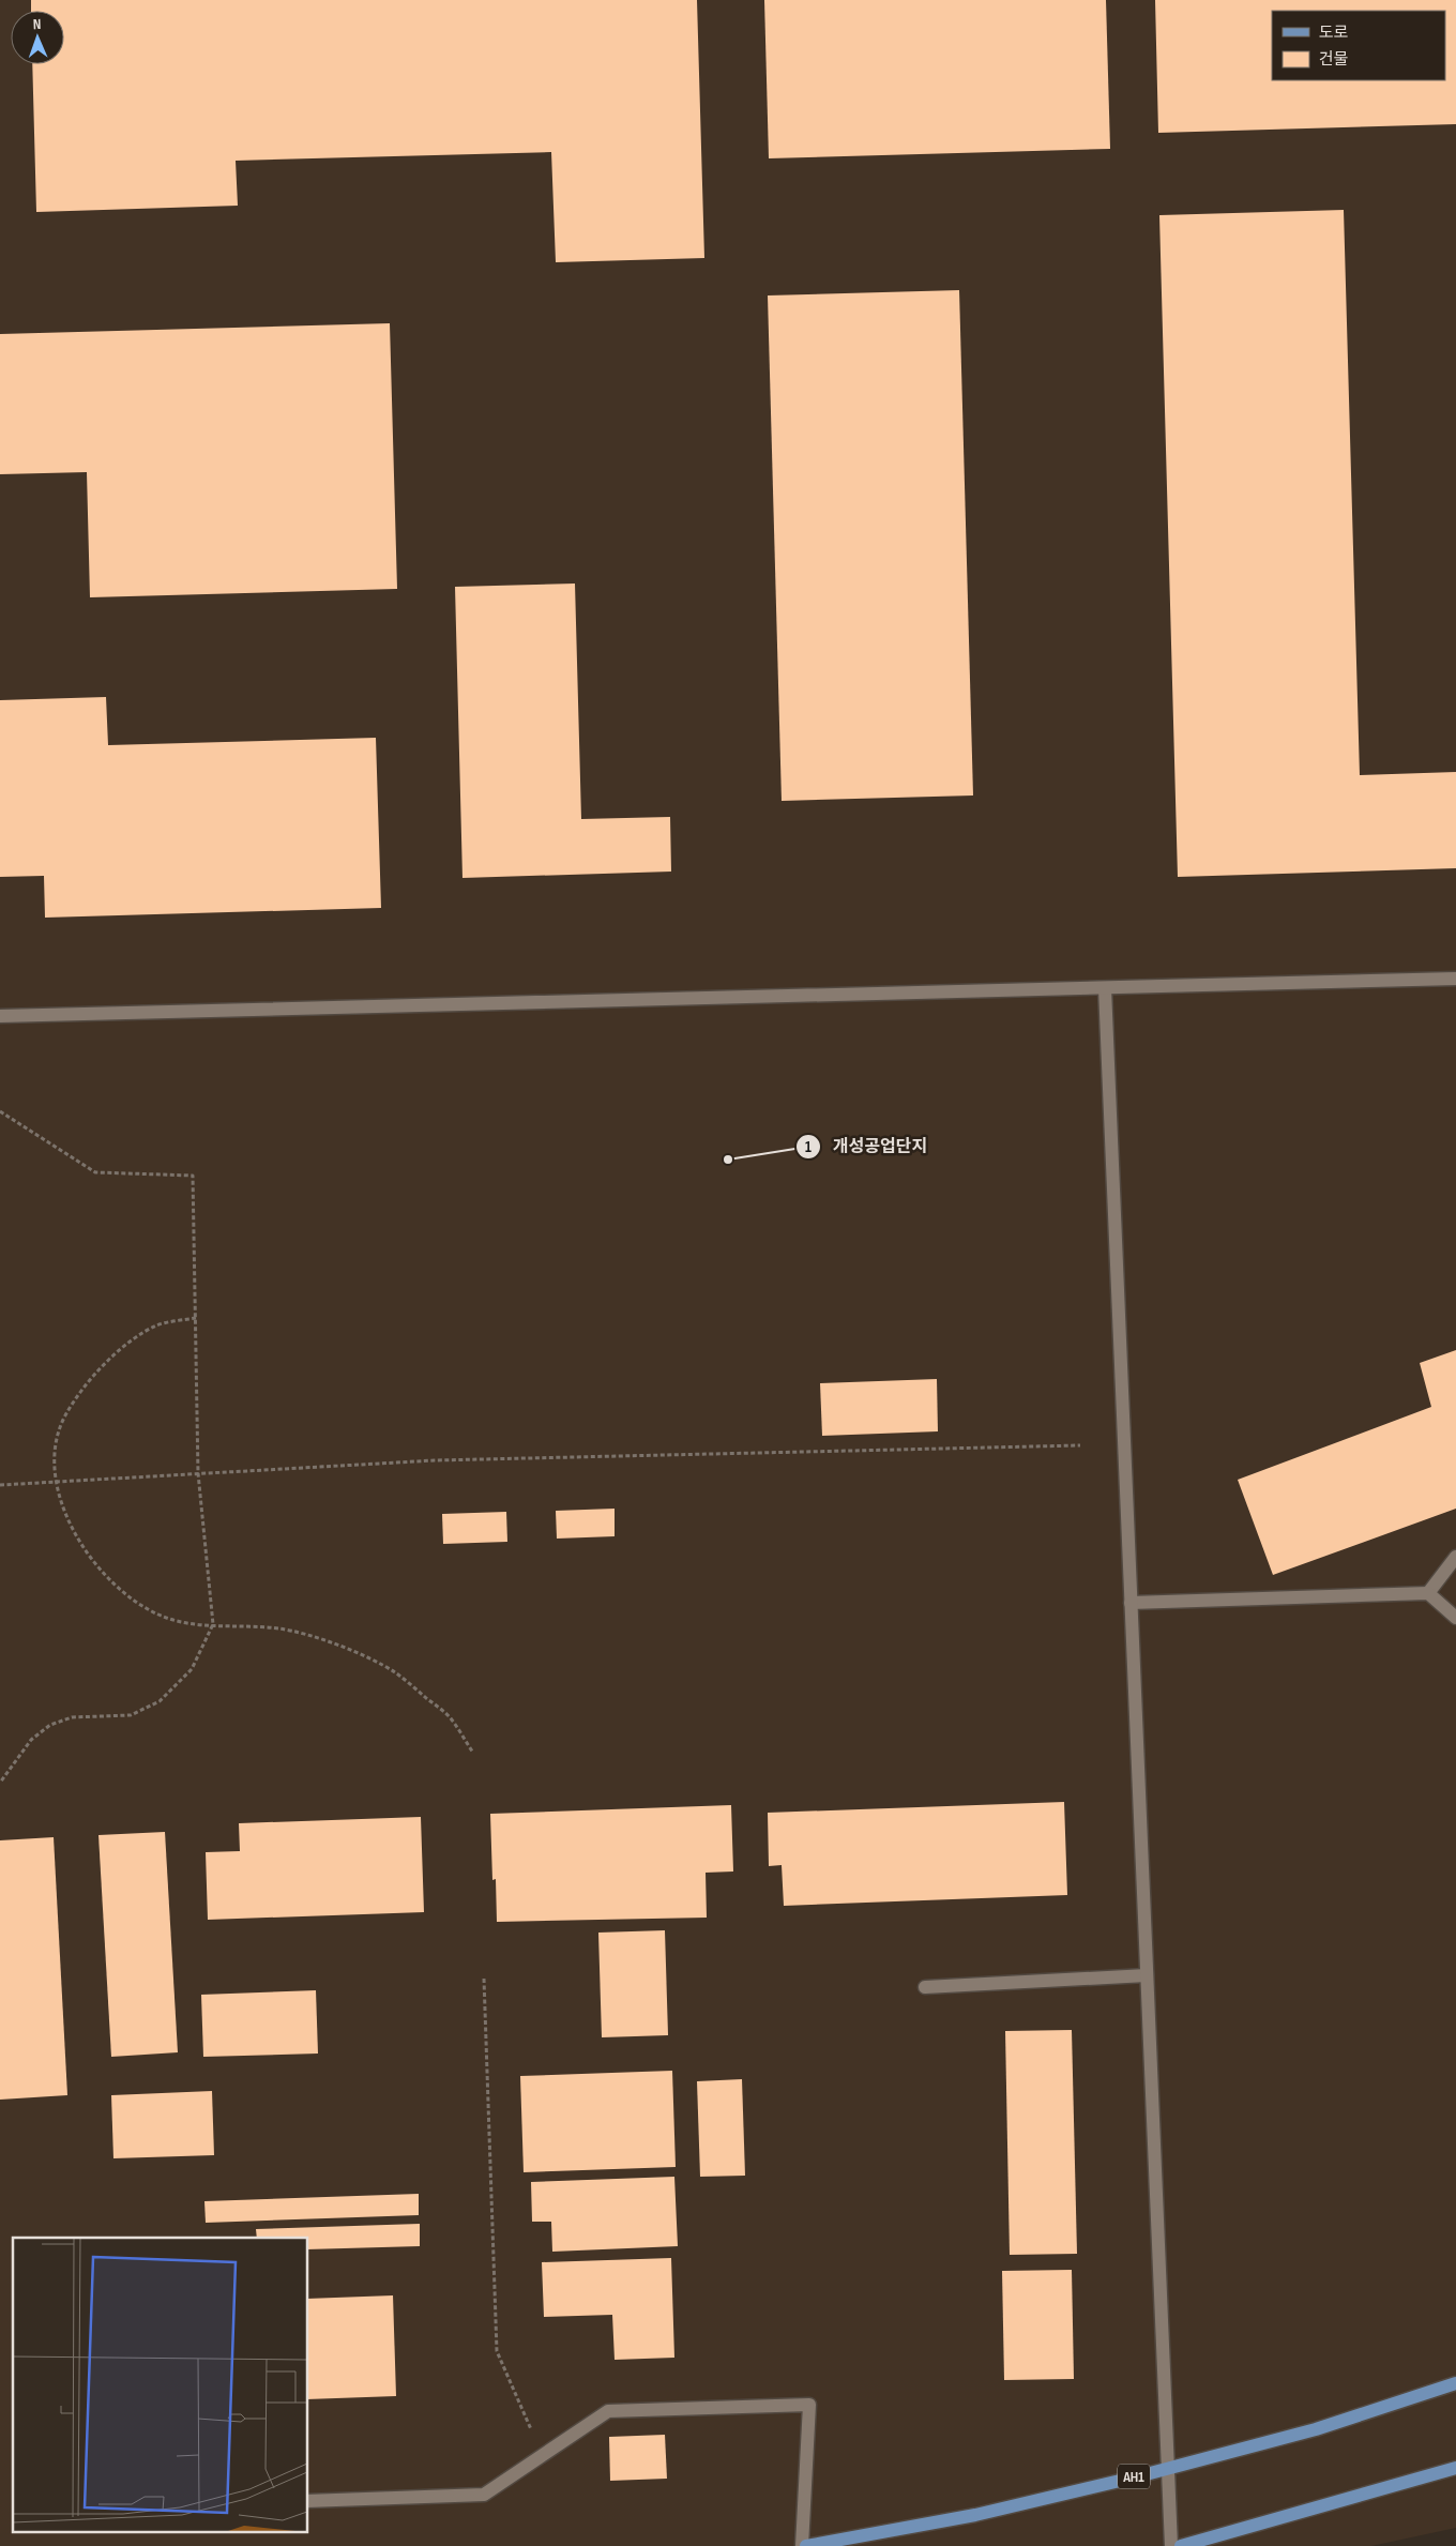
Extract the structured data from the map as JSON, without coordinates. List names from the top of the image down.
{
  "streets": {
    "main road": ["AH1"]
  },
  "places": ["개성공업단지"],
  "legend": ["도로", "건물"],
  "north": "top"
}
